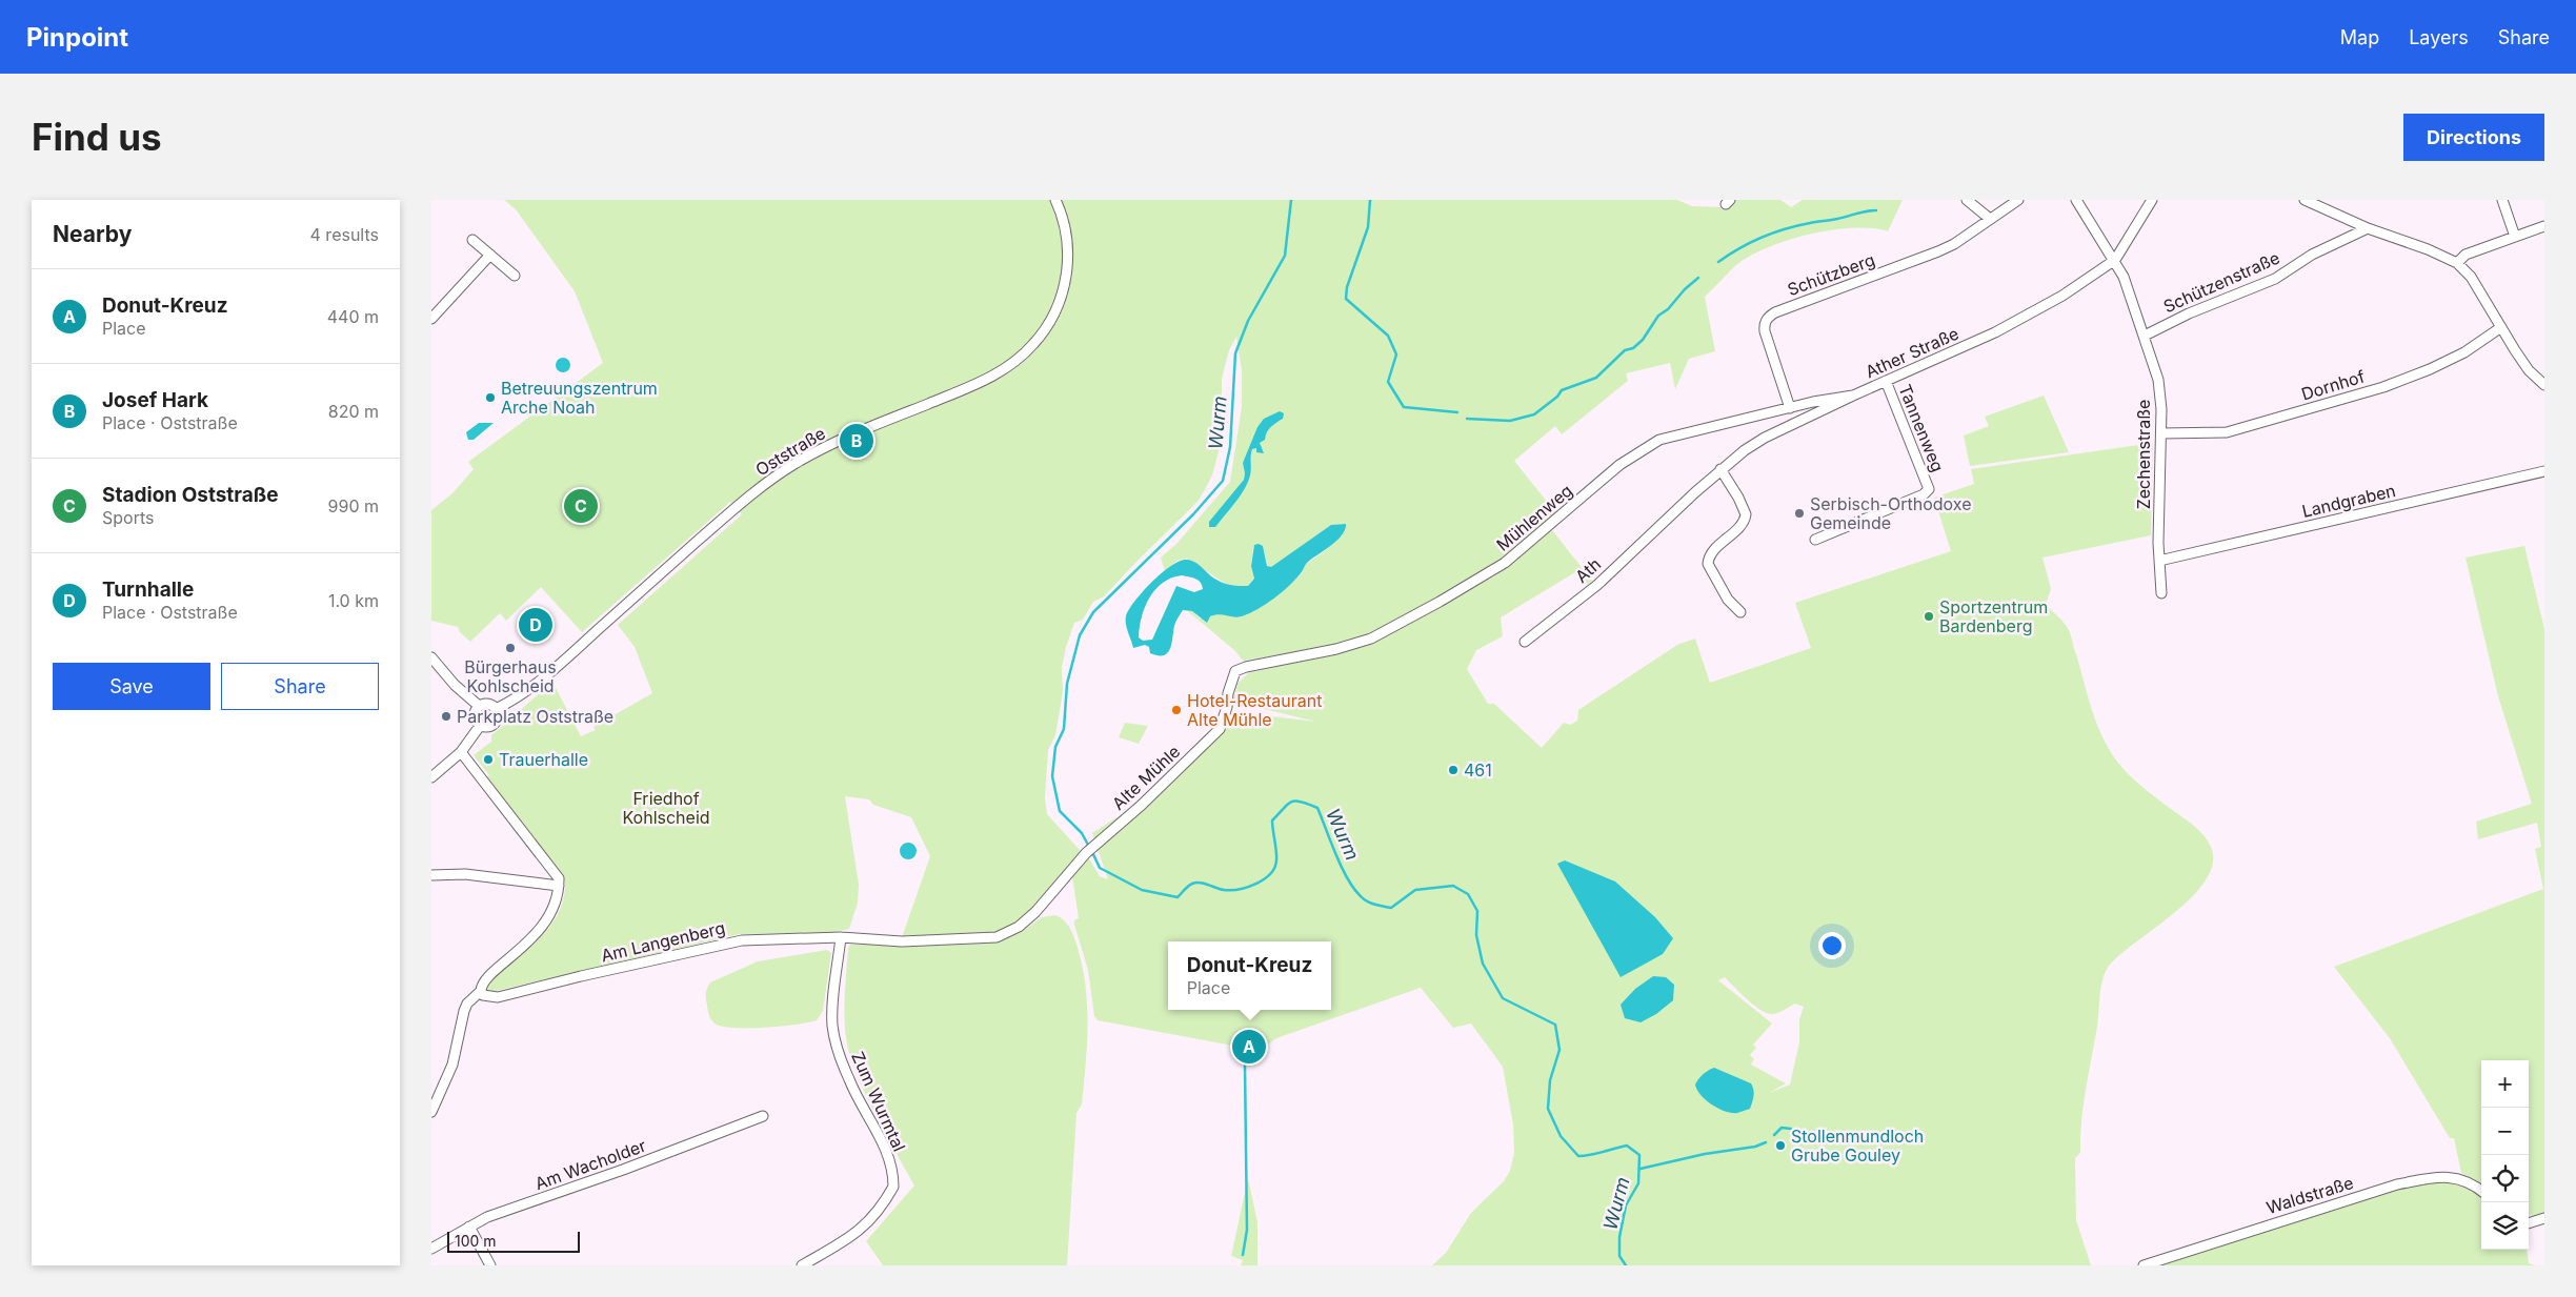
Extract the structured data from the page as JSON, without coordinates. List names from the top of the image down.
{
  "streets": {
    "street": [
      "Schützberg",
      "Schützenstraße",
      "Ather Straße",
      "Dornhof",
      "Tannenweg",
      "Oststraße",
      "Zechenstraße",
      "Landgraben",
      "Mühlenweg",
      "Ath",
      "Alte Mühle",
      "Am Langenberg",
      "Zum Wurmtal",
      "Am Wacholder",
      "Waldstraße"
    ]
  },
  "crossings": [
    ["Schützberg", "Mühlenweg"],
    ["Schützenstraße", "Zechenstraße"],
    ["Ather Straße", "Tannenweg"],
    ["Ather Straße", "Zechenstraße"],
    ["Ather Straße", "Mühlenweg"],
    ["Ather Straße", "Ath"],
    ["Dornhof", "Zechenstraße"],
    ["Zechenstraße", "Landgraben"],
    ["Mühlenweg", "Alte Mühle"],
    ["Alte Mühle", "Am Langenberg"],
    ["Am Langenberg", "Zum Wurmtal"]
  ],
  "water": ["Wurm"],
  "parks": ["Friedhof Kohlscheid"],
  "places": [
    "Betreuungszentrum Arche Noah",
    "Serbisch-Orthodoxe Gemeinde",
    "Sportzentrum Bardenberg",
    "Bürgerhaus Kohlscheid",
    "Hotel-Restaurant Alte Mühle",
    "Parkplatz Oststraße",
    "Trauerhalle",
    "461",
    "Stollenmundloch Grube Gouley"
  ],
  "scale_bar": "100 m",
  "page": {
    "header": "Pinpoint",
    "nav": ["Map", "Layers", "Share"],
    "buttons": [
      "Directions",
      ["Save", "Share"]
    ],
    "title": "Find us",
    "heading": ["Nearby", "4 results"],
    "list": [
      {
        "mark": "A",
        "name": "Donut-Kreuz",
        "note": "Place",
        "value": "440 m"
      },
      {
        "mark": "B",
        "name": "Josef Hark",
        "note": "Place · Oststraße",
        "value": "820 m"
      },
      {
        "mark": "C",
        "name": "Stadion Oststraße",
        "note": "Sports",
        "value": "990 m"
      },
      {
        "mark": "D",
        "name": "Turnhalle",
        "note": "Place · Oststraße",
        "value": "1.0 km"
      }
    ],
    "pins": [
      "B",
      "C",
      "D",
      "A"
    ],
    "popup": ["Donut-Kreuz", "Place"],
    "map_buttons": ["+", "−"],
    "scale": "100 m"
  }
}
